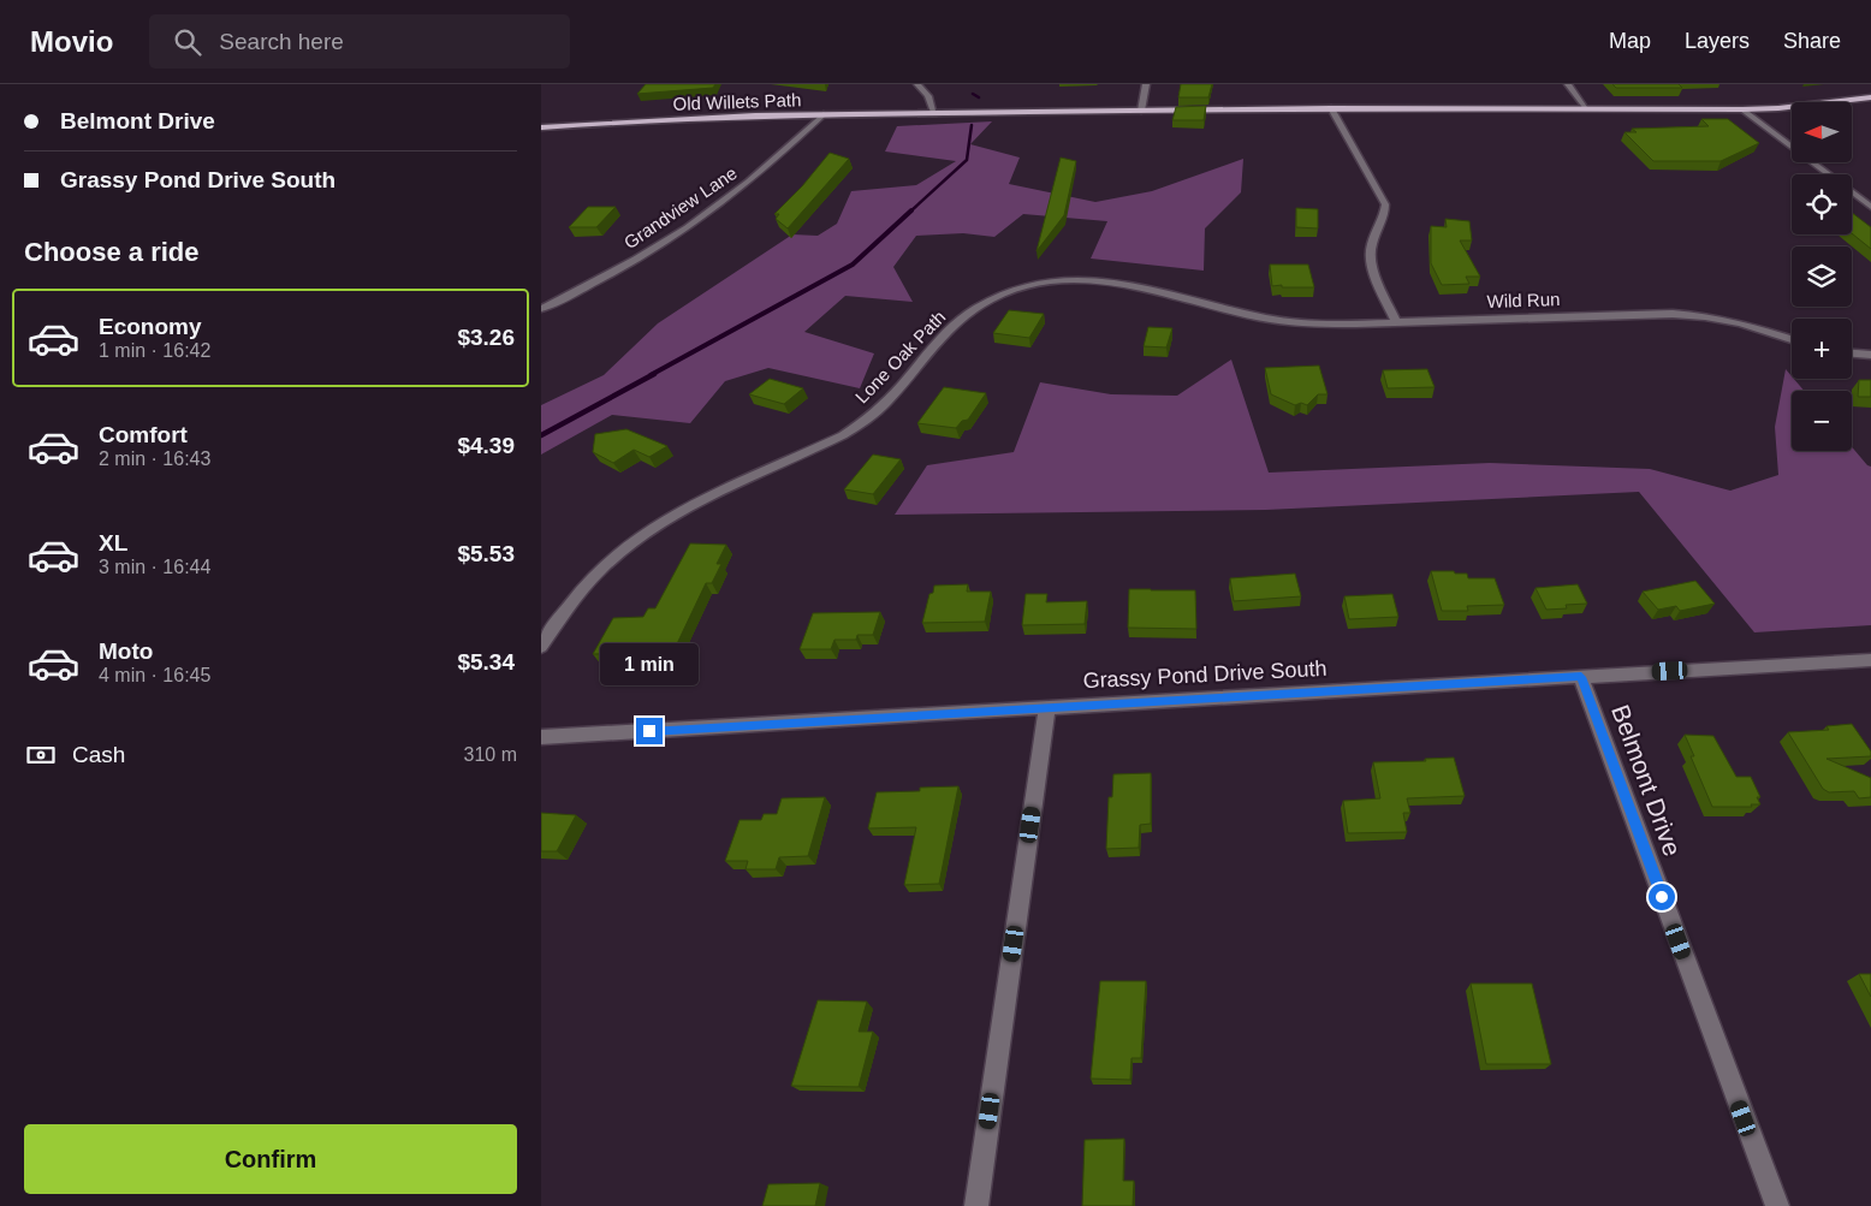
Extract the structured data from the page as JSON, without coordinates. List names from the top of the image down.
{
  "streets": {
    "main road": ["Old Willets Path"],
    "street": [
      "Grandview Lane",
      "Wild Run",
      "Lone Oak Path",
      "Grassy Pond Drive South",
      "Belmont Drive"
    ]
  },
  "crossings": [
    ["Old Willets Path", "Grandview Lane"],
    ["Wild Run", "Lone Oak Path"],
    ["Grassy Pond Drive South", "Belmont Drive"]
  ],
  "north": "left",
  "page": {
    "header": "Movio",
    "search": "Search here",
    "nav": ["Map", "Layers", "Share"],
    "banner": ["Belmont Drive", "Grassy Pond Drive South"],
    "map_buttons": ["+", "−"],
    "heading": "Choose a ride",
    "list": [
      {
        "name": "Economy",
        "note": "1 min · 16:42",
        "value": "$3.26"
      },
      {
        "name": "Comfort",
        "note": "2 min · 16:43",
        "value": "$4.39"
      },
      {
        "name": "XL",
        "note": "3 min · 16:44",
        "value": "$5.53"
      },
      {
        "name": "Moto",
        "note": "4 min · 16:45",
        "value": "$5.34"
      }
    ],
    "bubble": "1 min",
    "pay": ["Cash", "310 m"],
    "buttons": "Confirm"
  }
}
